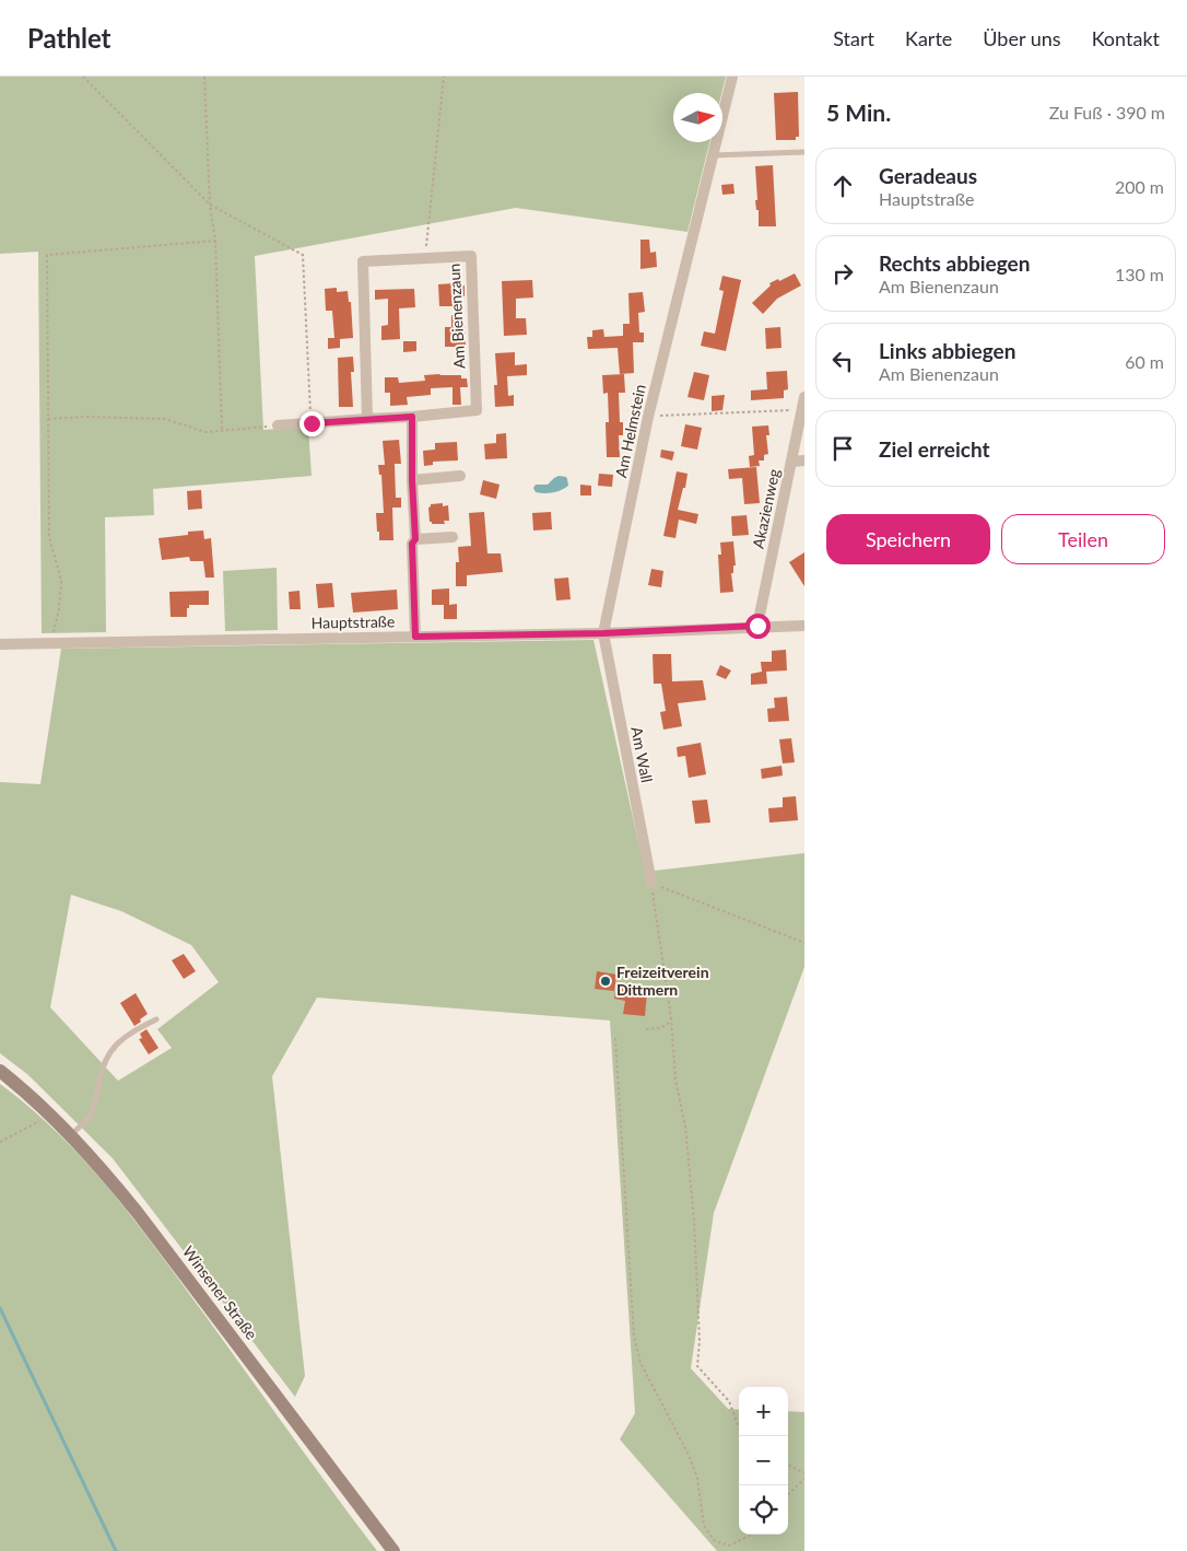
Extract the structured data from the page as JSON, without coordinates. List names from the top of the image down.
{
  "streets": {
    "main road": ["Winsener Straße"],
    "street": [
      "Am Bienenzaun",
      "Am Helmstein",
      "Akazienweg",
      "Hauptstraße",
      "Am Wall"
    ]
  },
  "crossings": [
    ["Am Helmstein", "Hauptstraße"],
    ["Am Helmstein", "Am Wall"],
    ["Akazienweg", "Hauptstraße"],
    ["Hauptstraße", "Am Wall"]
  ],
  "places": ["Freizeitverein Dittmern"],
  "north": "right",
  "page": {
    "header": "Pathlet",
    "nav": [
      "Start",
      "Karte",
      "Über uns",
      "Kontakt"
    ],
    "heading": ["5 Min.", "Zu Fuß · 390 m"],
    "list": [
      ["Geradeaus", "Hauptstraße", "200 m"],
      ["Rechts abbiegen", "Am Bienenzaun", "130 m"],
      ["Links abbiegen", "Am Bienenzaun", "60 m"],
      "Ziel erreicht"
    ],
    "buttons": ["Speichern", "Teilen"],
    "map_buttons": ["+", "−"]
  }
}
